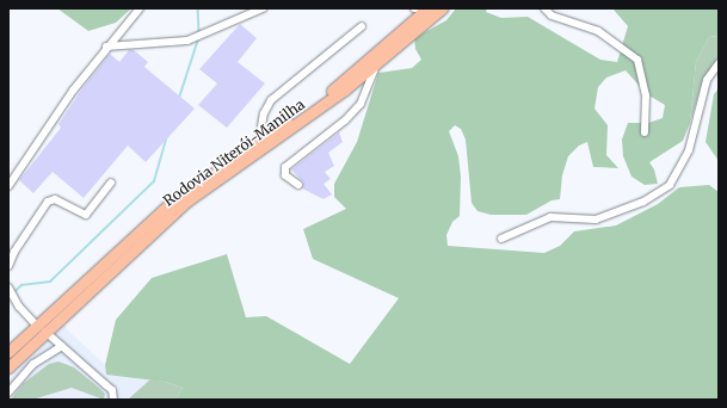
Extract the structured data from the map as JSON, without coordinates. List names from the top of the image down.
{
  "streets": {
    "highway": ["Rodovia Niterói-Manilha"]
  }
}
